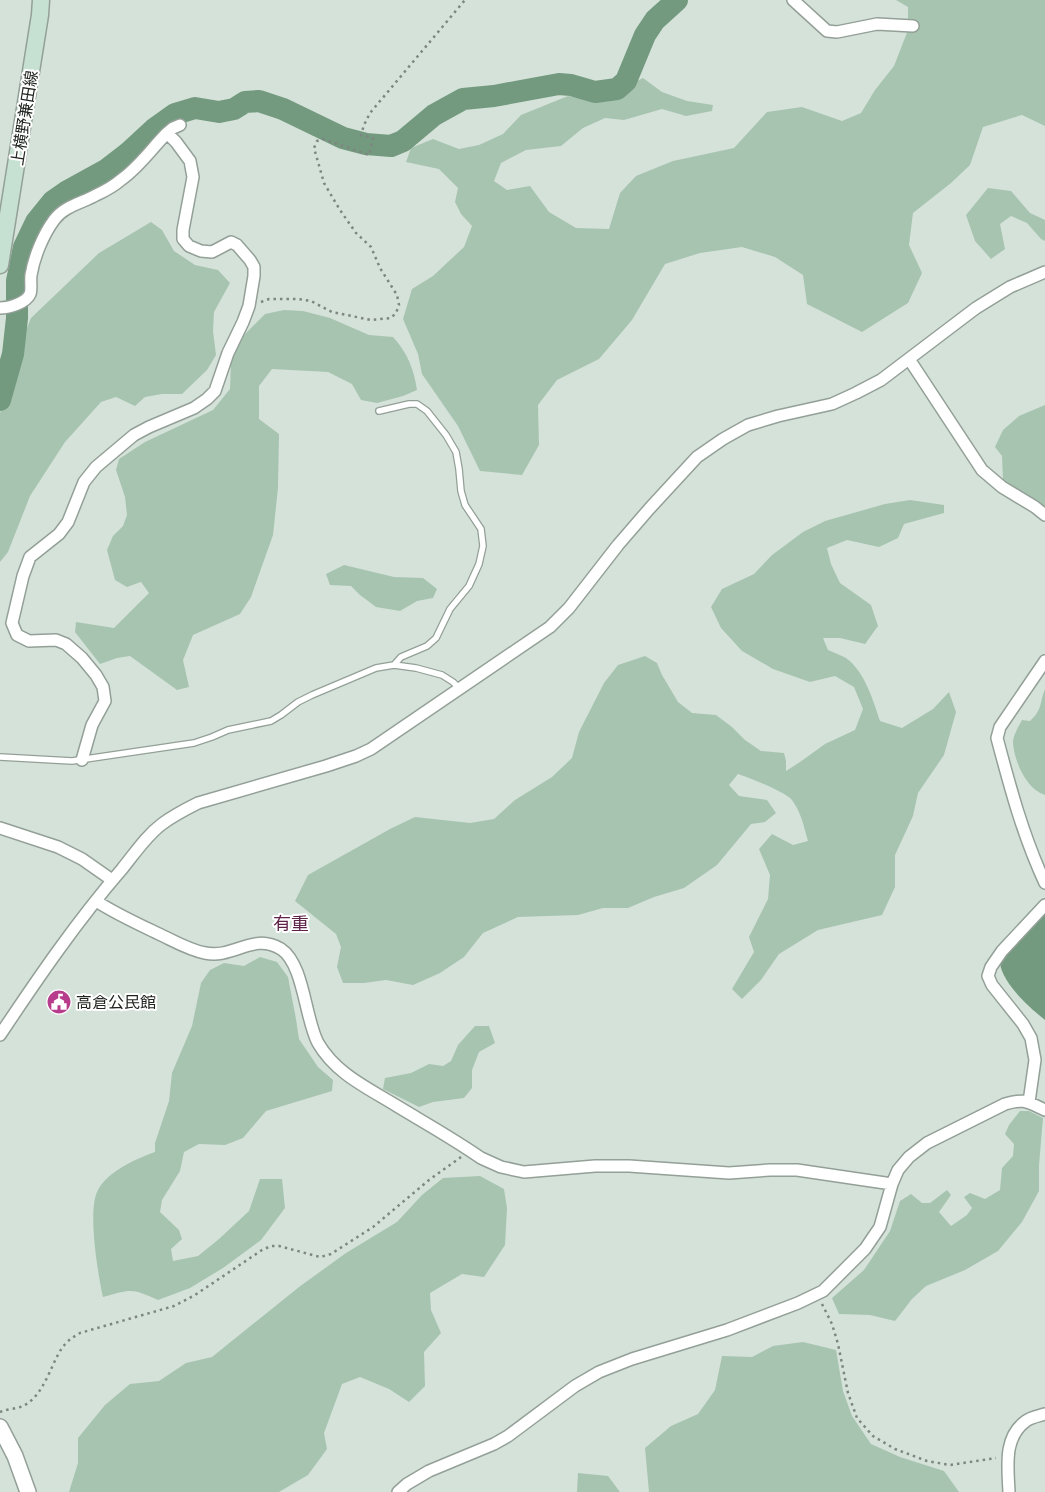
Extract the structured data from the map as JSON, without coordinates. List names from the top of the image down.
{
  "streets": {
    "main road": ["上横野兼田線"]
  },
  "districts": ["有重"],
  "places": {
    "public building": ["高倉公民館"]
  }
}
